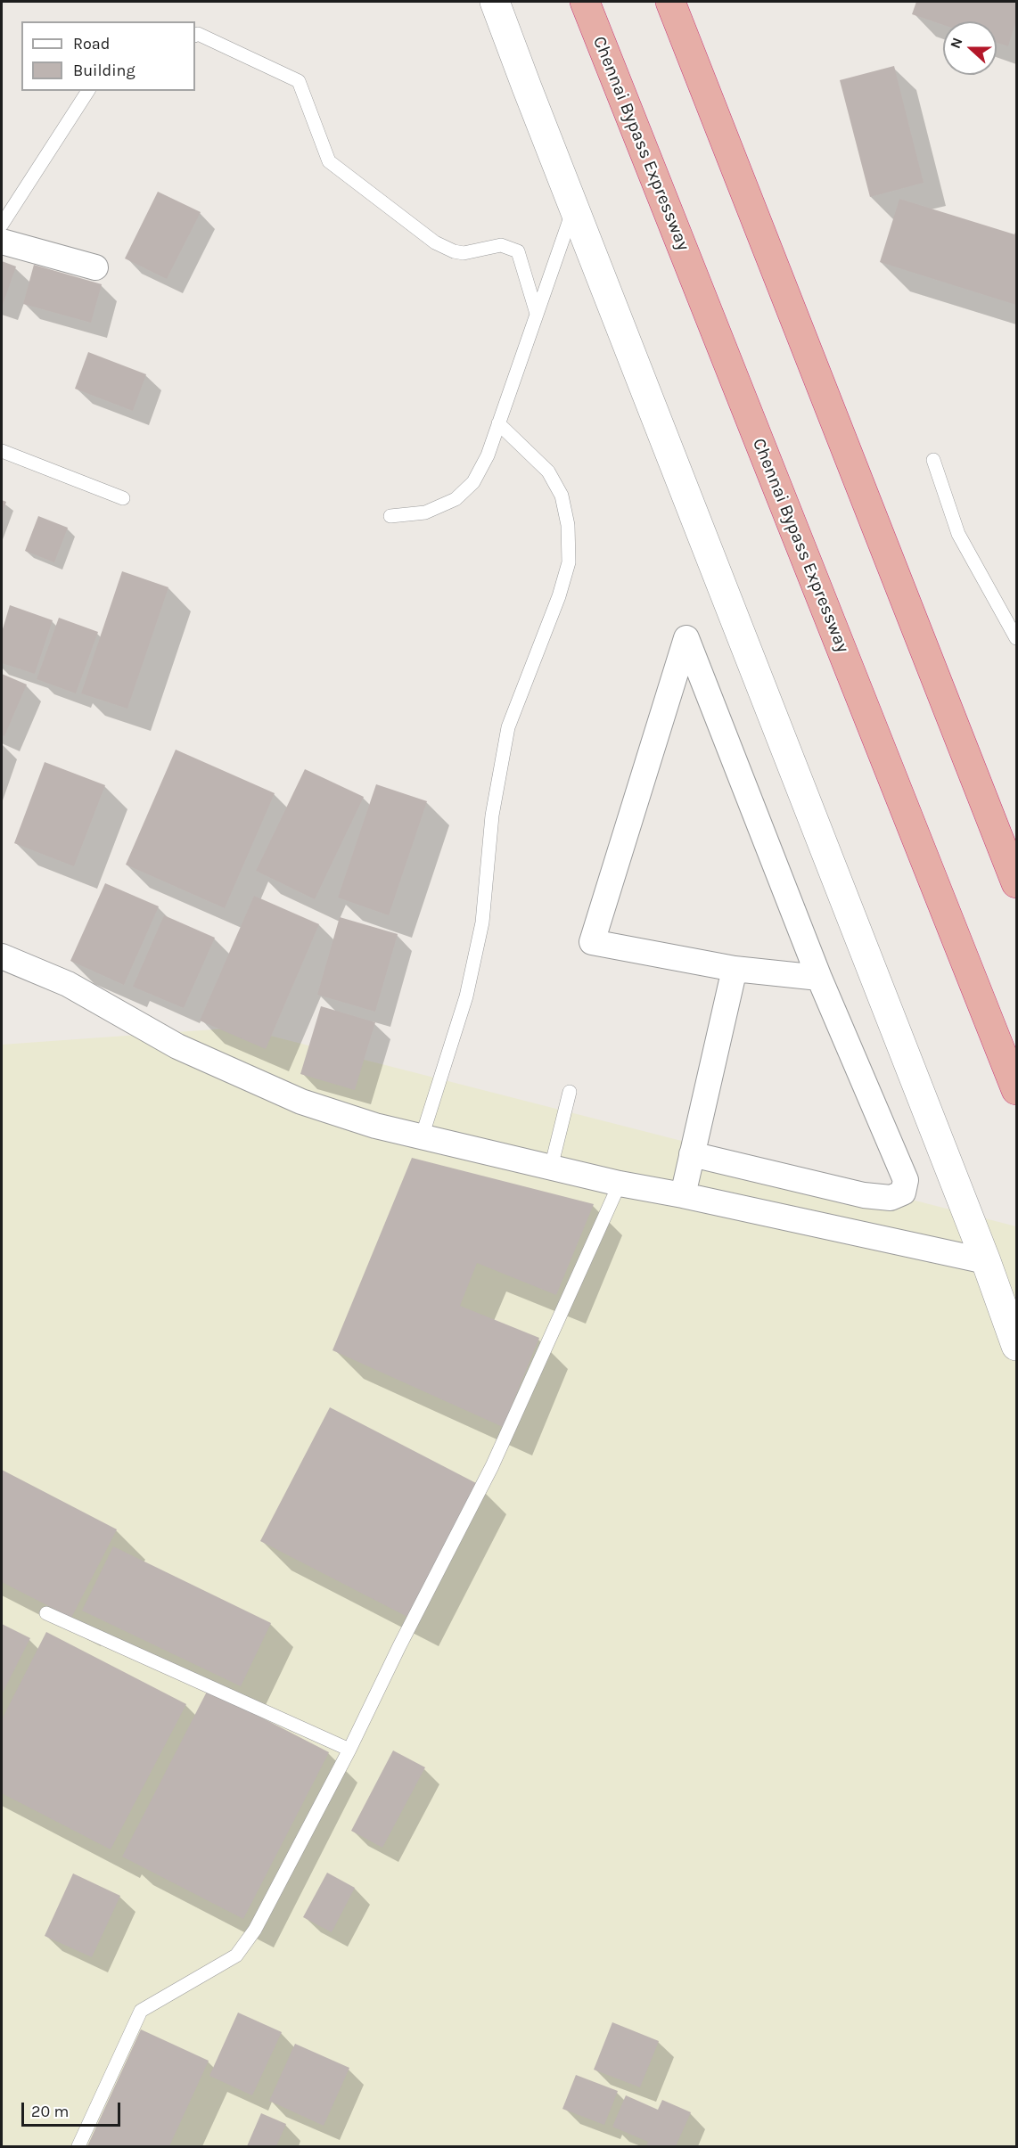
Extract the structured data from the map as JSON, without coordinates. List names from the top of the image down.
{
  "streets": {
    "highway": ["Chennai Bypass Expressway"]
  },
  "legend": ["Road", "Building"],
  "scale_bar": "20 m",
  "north": "left"
}
